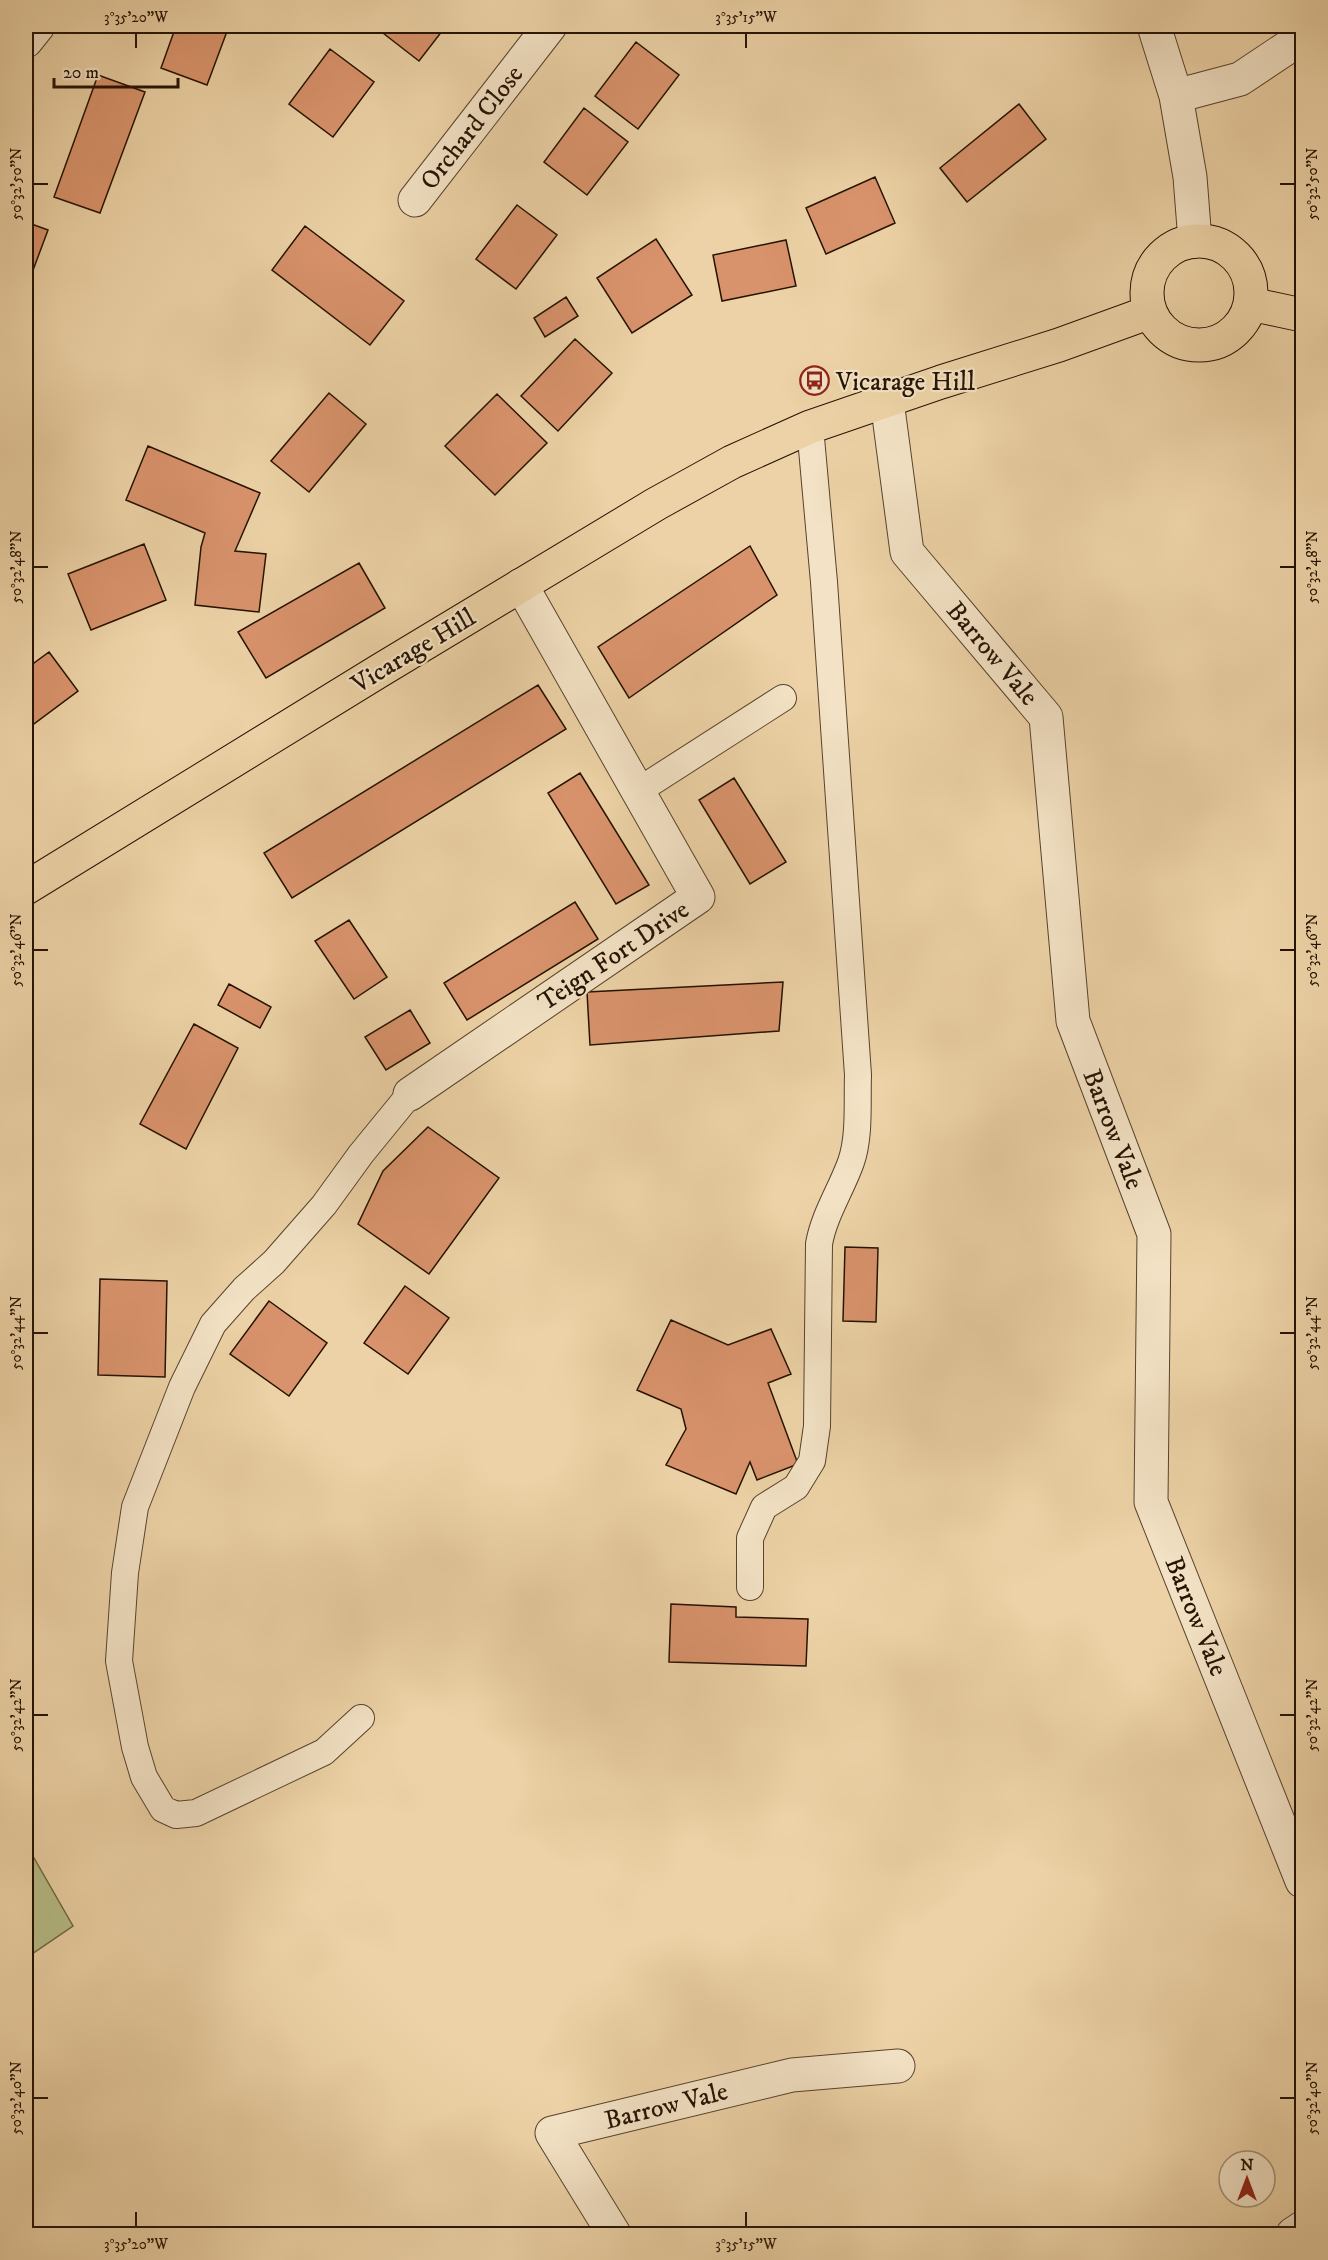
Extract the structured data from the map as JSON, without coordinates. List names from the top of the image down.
{
  "streets": {
    "main road": ["Vicarage Hill"],
    "street": ["Orchard Close", "Barrow Vale", "Teign Fort Drive"]
  },
  "crossings": [
    ["Vicarage Hill", "Barrow Vale"],
    ["Vicarage Hill", "Teign Fort Drive"]
  ],
  "places": {
    "bus stop": ["Vicarage Hill"]
  },
  "scale_bar": "20 m",
  "north": "top",
  "coordinates": [
    "3°35'20\"W",
    "3°35'15\"W",
    "50°32'50\"N",
    "50°32'48\"N",
    "50°32'46\"N",
    "50°32'44\"N",
    "50°32'42\"N",
    "50°32'40\"N"
  ]
}
